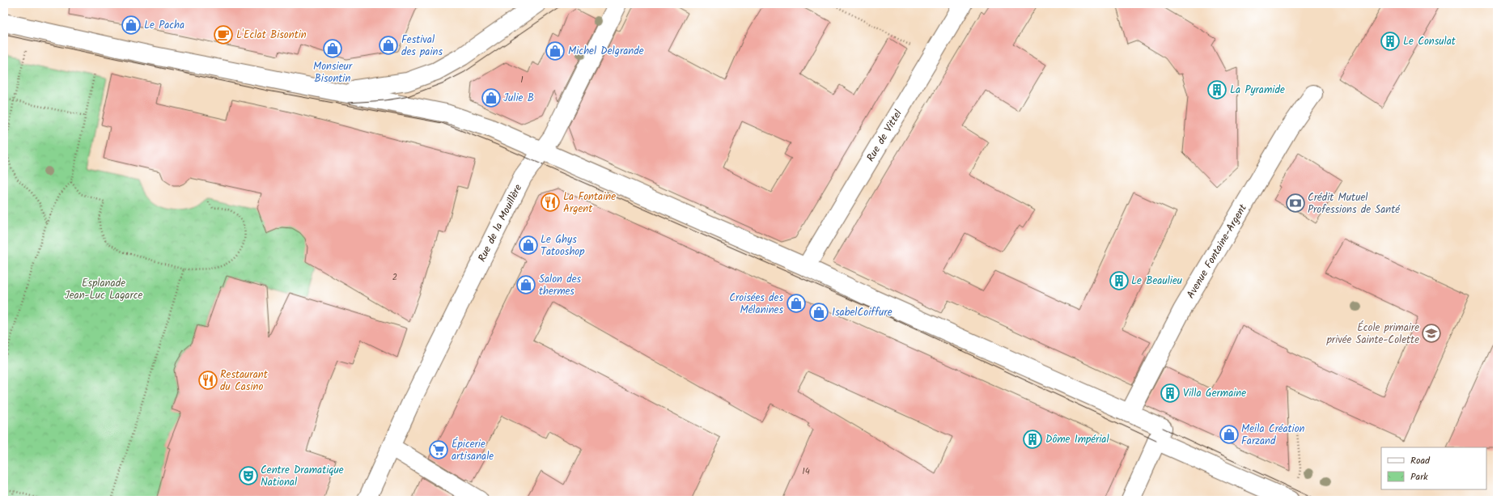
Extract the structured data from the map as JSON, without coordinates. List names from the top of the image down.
{
  "streets": {
    "street": ["Rue de Vittel", "Rue de la Mouillère", "Avenue Fontaine-Argent"]
  },
  "parks": ["Esplanade Jean-Luc Lagarce"],
  "places": {
    "shop": [
      "Le Pacha",
      "Festival des pains",
      "Monsieur Bisontin",
      "Michel Delgrande",
      "Julie B",
      "Le Ghys Tatooshop",
      "Salon des thermes",
      "Croisées des Mélanines",
      "IsabelCoiffure",
      "Meila Création Farzand"
    ],
    "cafe": ["L'Eclat Bisontin"],
    "building": [
      "Le Consulat",
      "La Pyramide",
      "Le Beaulieu",
      "Villa Germaine",
      "Dôme Impérial"
    ],
    "restaurant": ["La Fontaine Argent", "Restaurant du Casino"],
    "bank": ["Crédit Mutuel Professions de Santé"],
    "school or university": ["École primaire privée Sainte-Colette"],
    "supermarket": ["Épicerie artisanale"],
    "theatre": ["Centre Dramatique National"]
  },
  "house_numbers": ["1", "2", "14"],
  "legend": ["Road", "Park"]
}
